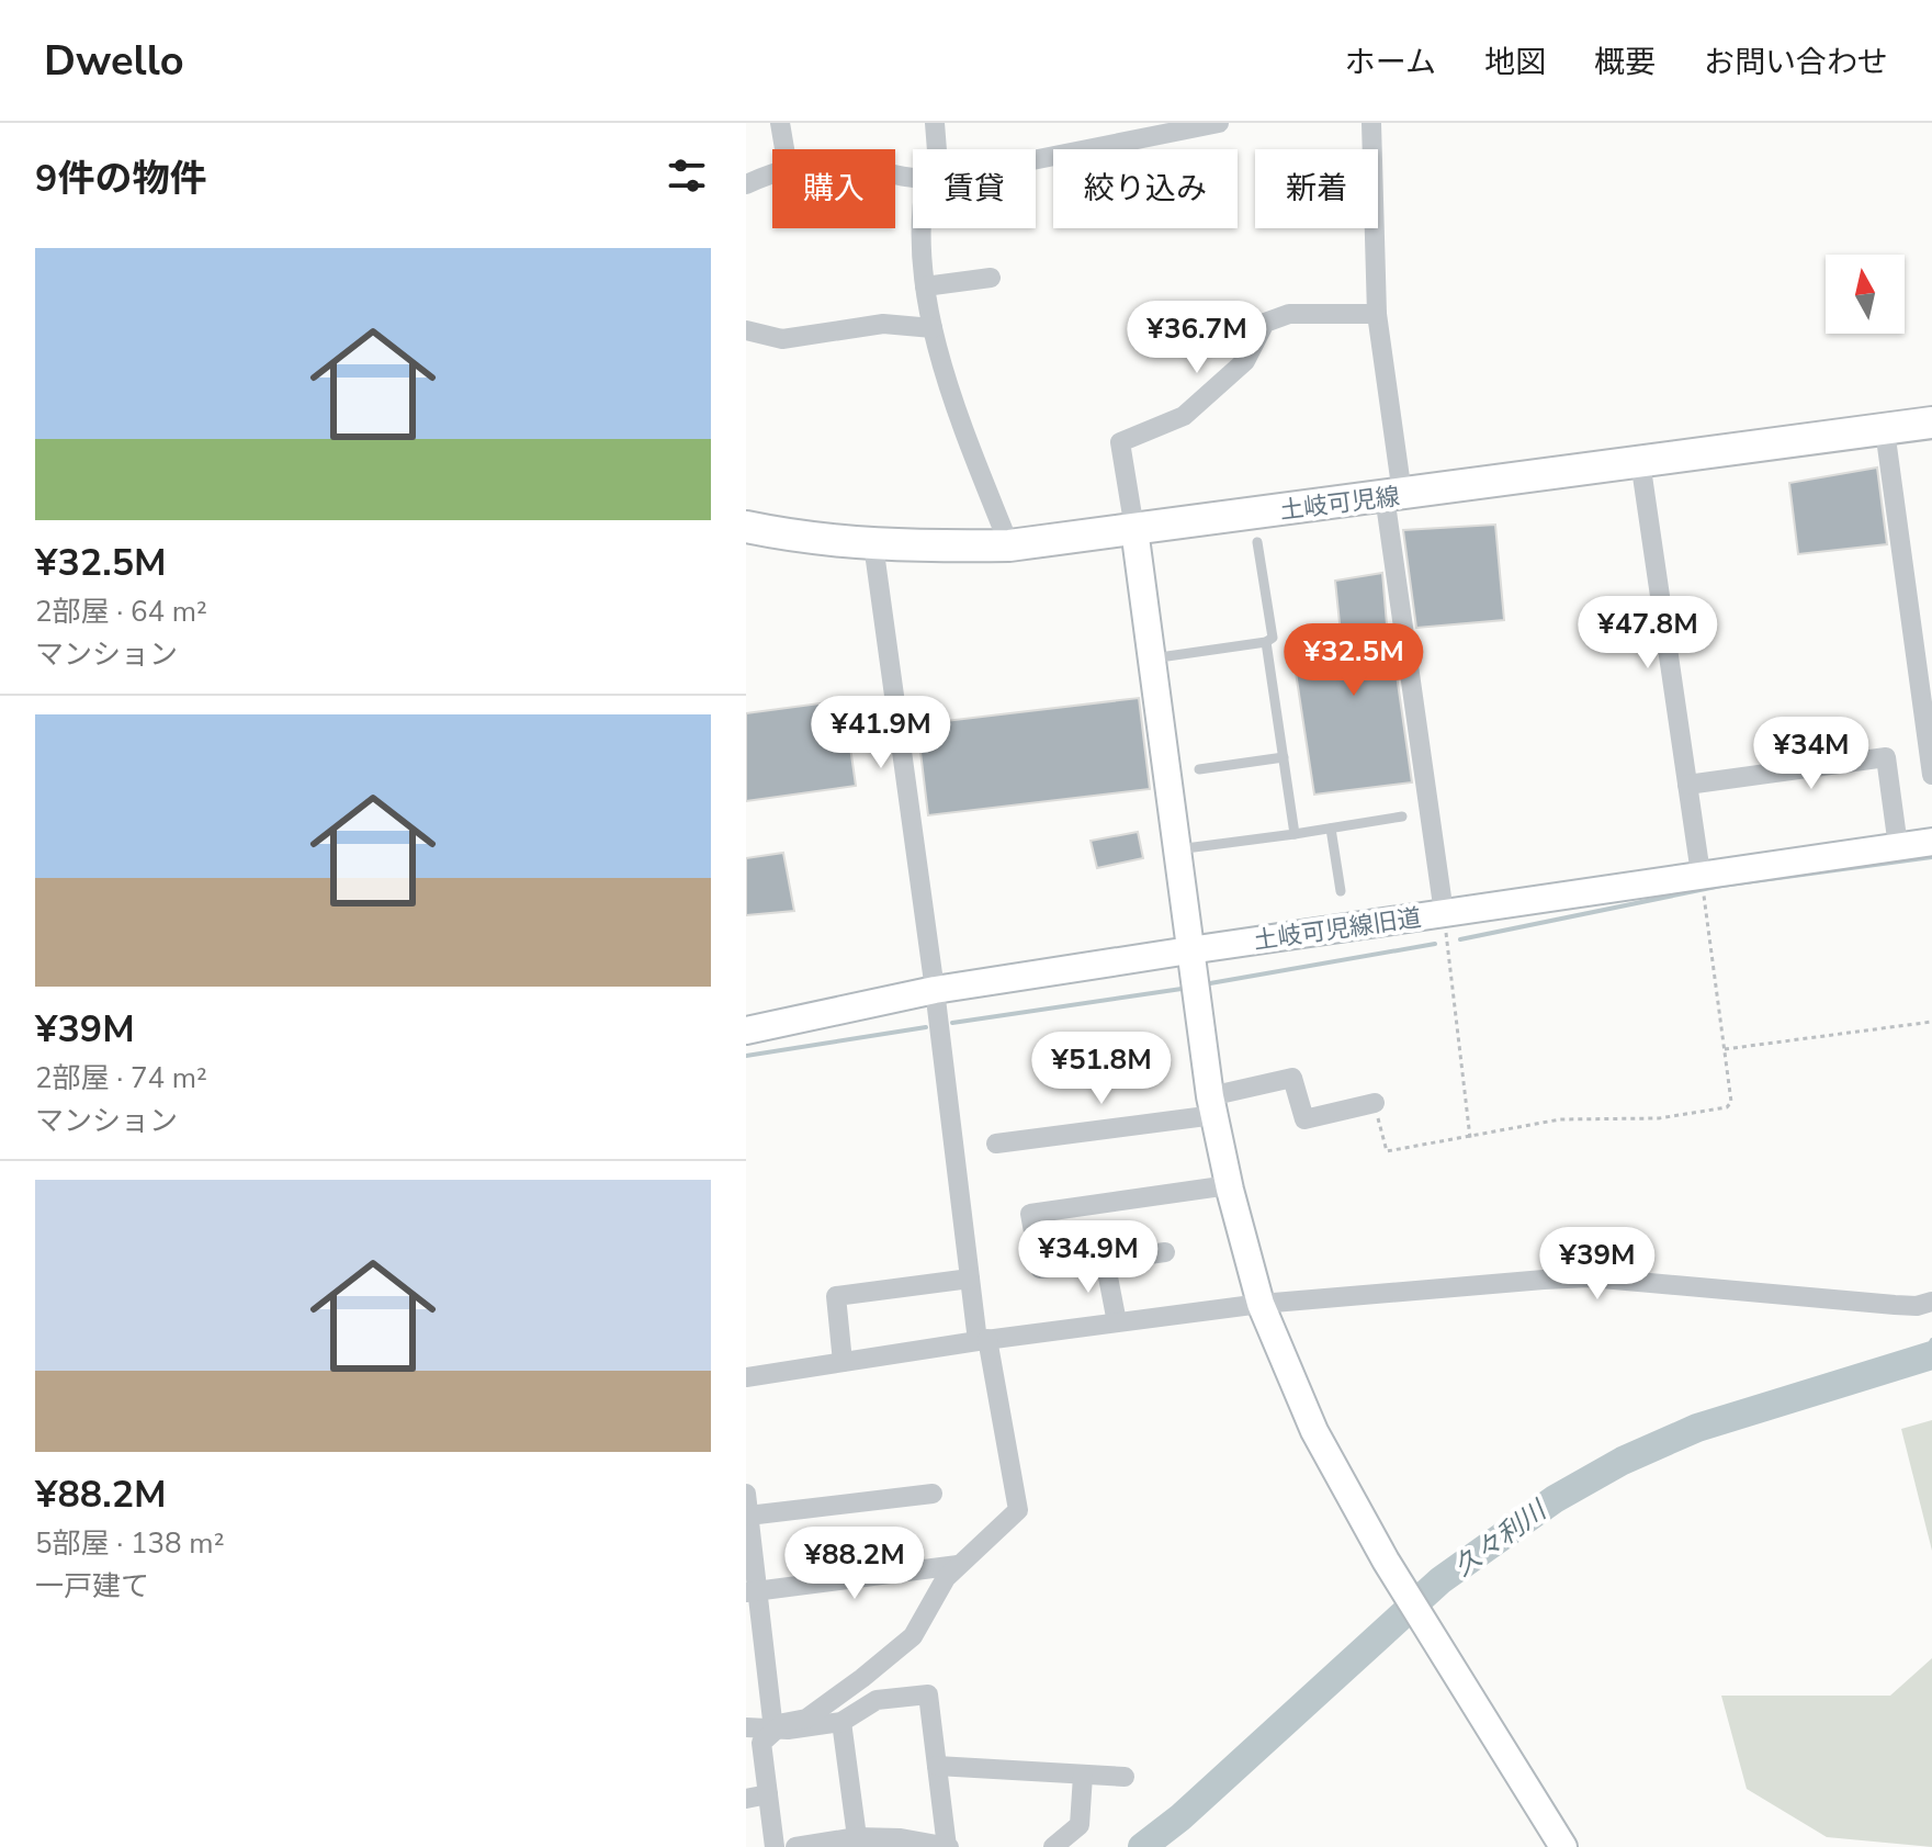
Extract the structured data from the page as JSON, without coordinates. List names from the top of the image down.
{
  "streets": {
    "main road": ["土岐可児線"],
    "street": ["土岐可児線旧道"]
  },
  "water": ["久々利川"],
  "north": "top",
  "page": {
    "header": "Dwello",
    "nav": [
      "ホーム",
      "地図",
      "概要",
      "お問い合わせ"
    ],
    "heading": "9件の物件",
    "chip": [
      "購入",
      "賃貸",
      "絞り込み",
      "新着"
    ],
    "list": [
      {
        "name": "¥32.5M",
        "note": "2部屋 · 64 m² · マンション"
      },
      {
        "name": "¥39M",
        "note": "2部屋 · 74 m² · マンション"
      },
      {
        "name": "¥88.2M",
        "note": "5部屋 · 138 m² · 一戸建て"
      }
    ],
    "price": [
      "¥36.7M",
      "¥47.8M",
      "¥32.5M",
      "¥41.9M",
      "¥34M",
      "¥51.8M",
      "¥34.9M",
      "¥39M",
      "¥88.2M"
    ]
  }
}
